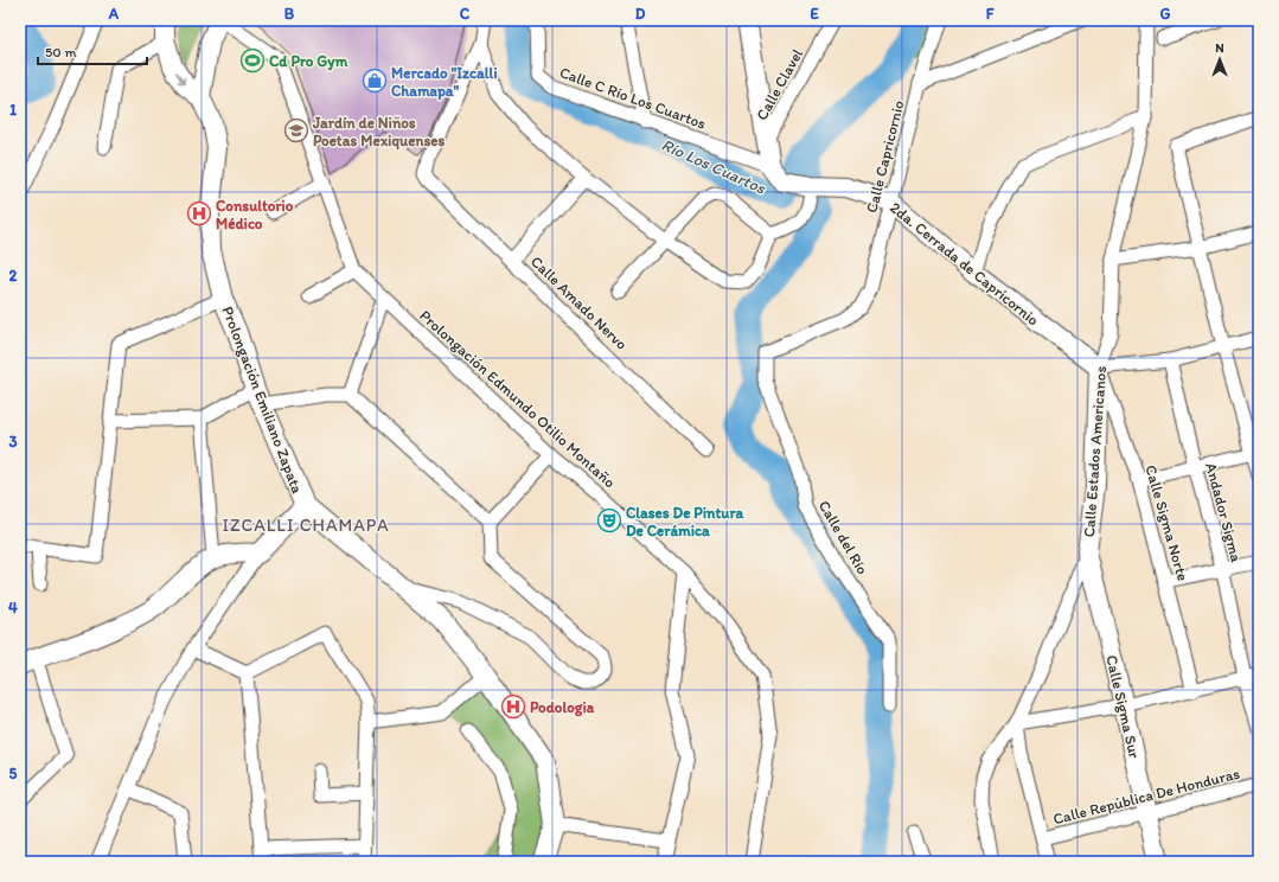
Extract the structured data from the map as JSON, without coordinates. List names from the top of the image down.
{
  "streets": {
    "main road": [
      "2da. Cerrada de Capricornio",
      "Prolongación Emiliano Zapata",
      "Calle Estados Americanos",
      "Calle Sigma Sur"
    ],
    "street": [
      "Calle Clavel",
      "Calle C Río Los Cuartos",
      "Calle Capricornio",
      "Calle Amado Nervo",
      "Prolongación Edmundo Otilio Montaño",
      "Andador Sigma",
      "Calle Sigma Norte",
      "Calle del Río",
      "Calle República De Honduras"
    ]
  },
  "crossings": [
    ["Calle C Río Los Cuartos", "2da. Cerrada de Capricornio"],
    ["Calle Capricornio", "2da. Cerrada de Capricornio"],
    ["Calle Capricornio", "Calle del Río"],
    ["2da. Cerrada de Capricornio", "Calle Estados Americanos"],
    ["2da. Cerrada de Capricornio", "Calle Sigma Norte"],
    ["Calle Estados Americanos", "Calle Sigma Norte"],
    ["Calle Estados Americanos", "Calle Sigma Sur"],
    ["Calle Sigma Sur", "Calle República De Honduras"]
  ],
  "districts": ["IZCALLI CHAMAPA"],
  "water": ["Río Los Cuartos"],
  "places": {
    "sports": ["Cd Pro Gym"],
    "shop": ["Mercado \"Izcalli Chamapa\""],
    "school or university": ["Jardín de Niños Poetas Mexiquenses"],
    "hospital": ["Consultorio Médico", "Podologia"],
    "theatre": ["Clases De Pintura De Cerámica"]
  },
  "scale_bar": "50 m",
  "north": "top",
  "grid": {
    "columns": [
      "A",
      "B",
      "C",
      "D",
      "E",
      "F",
      "G"
    ],
    "rows": [
      "1",
      "2",
      "3",
      "4",
      "5"
    ]
  }
}
